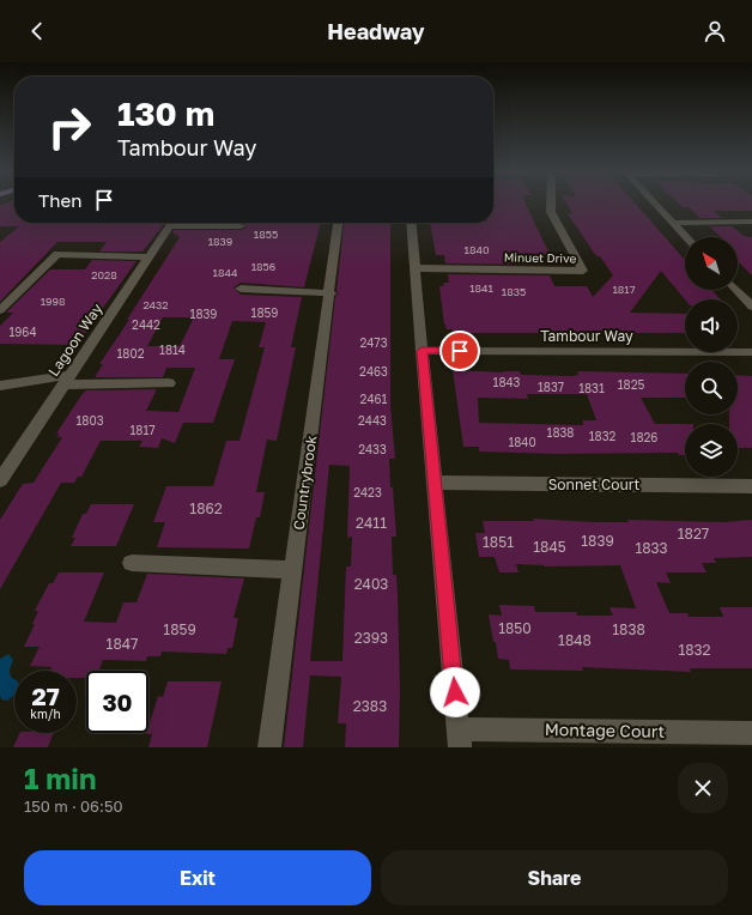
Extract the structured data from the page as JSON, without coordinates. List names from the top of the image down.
{
  "streets": {
    "street": [
      "Minuet Drive",
      "Tambour Way",
      "Lagoon Way",
      "Countrybrook",
      "Sonnet Court",
      "Montage Court"
    ]
  },
  "house_numbers": [
    "1855",
    "1839",
    "1840",
    "1856",
    "1844",
    "2028",
    "1841",
    "1817",
    "1835",
    "1998",
    "2432",
    "1859",
    "1839",
    "2442",
    "1964",
    "2473",
    "1814",
    "1802",
    "2463",
    "1843",
    "1825",
    "1837",
    "1831",
    "2461",
    "1803",
    "2443",
    "1817",
    "1838",
    "1832",
    "1826",
    "1840",
    "2433",
    "2423",
    "1862",
    "2411",
    "1827",
    "1839",
    "1851",
    "1845",
    "1833",
    "2403",
    "1850",
    "1859",
    "1838",
    "2393",
    "1848",
    "1847",
    "1832",
    "2383"
  ],
  "north": "top left",
  "page": {
    "header": "Headway",
    "turn": ["130 m", "Tambour Way"],
    "then": "Then",
    "speed": "27 km/h",
    "limit": "30",
    "heading": ["1 min", "150 m · 06:50"],
    "buttons": ["Exit", "Share"]
  }
}
